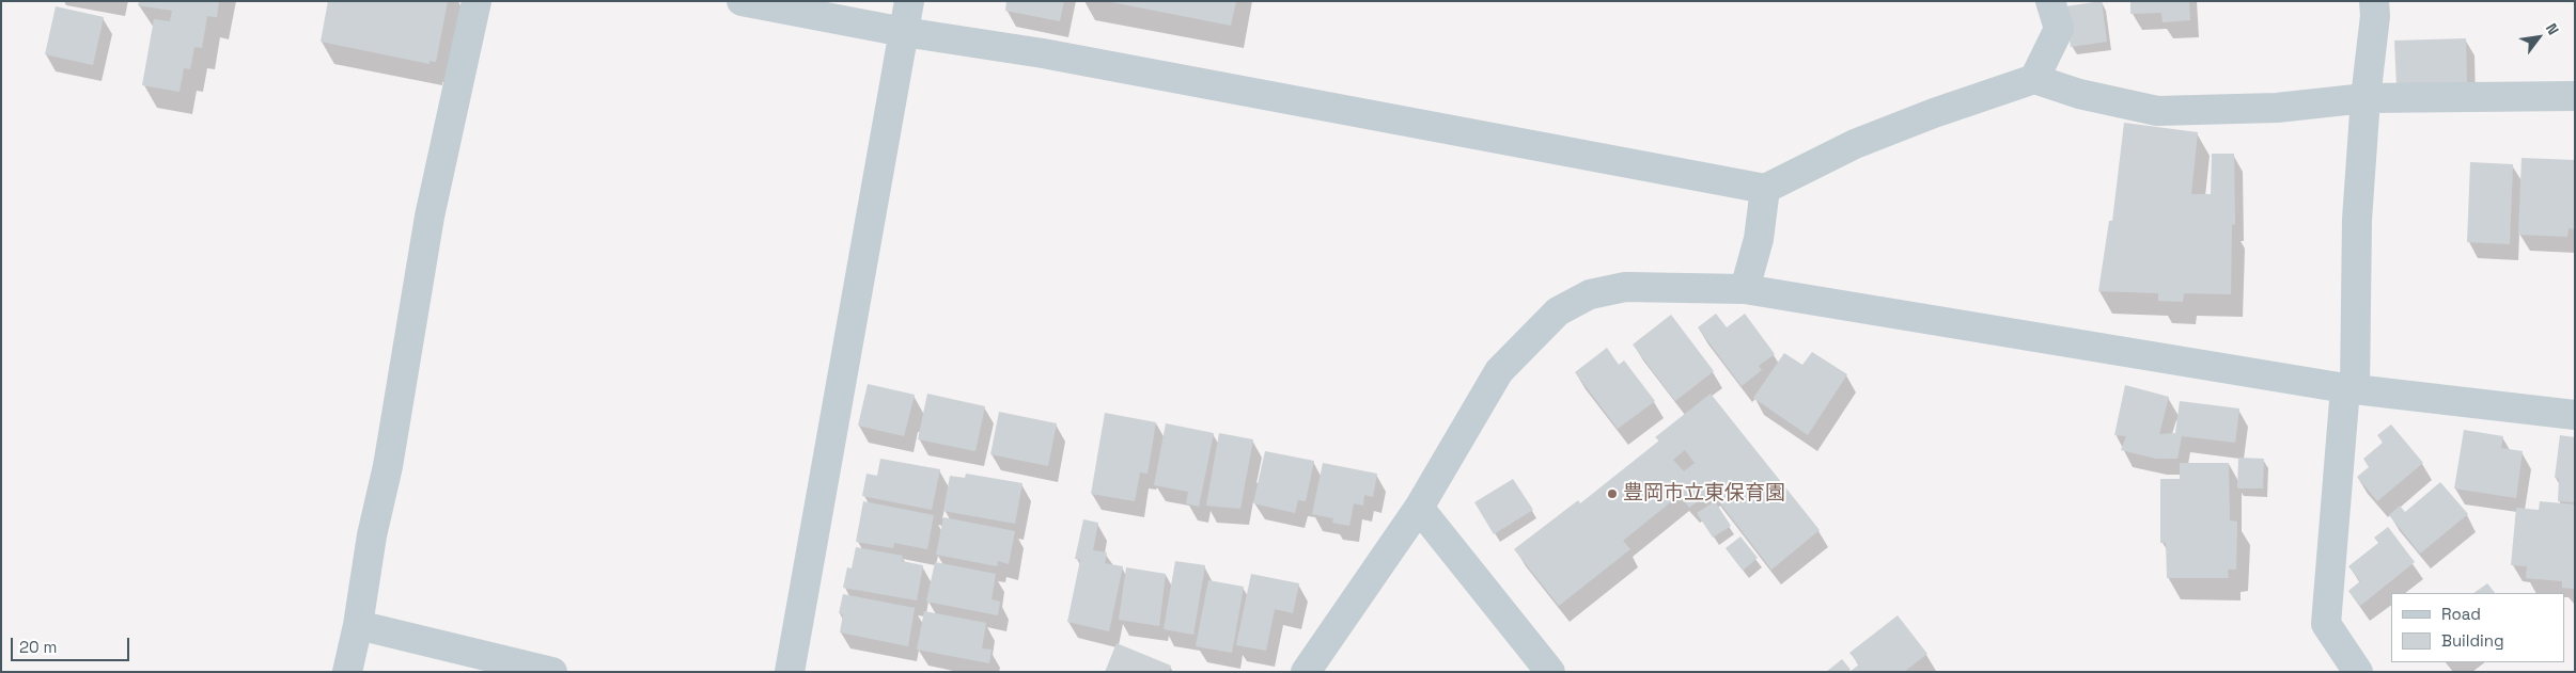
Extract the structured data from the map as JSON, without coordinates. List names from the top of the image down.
{
  "places": ["豊岡市立東保育園"],
  "legend": ["Road", "Building"],
  "scale_bar": "20 m",
  "north": "top right"
}
